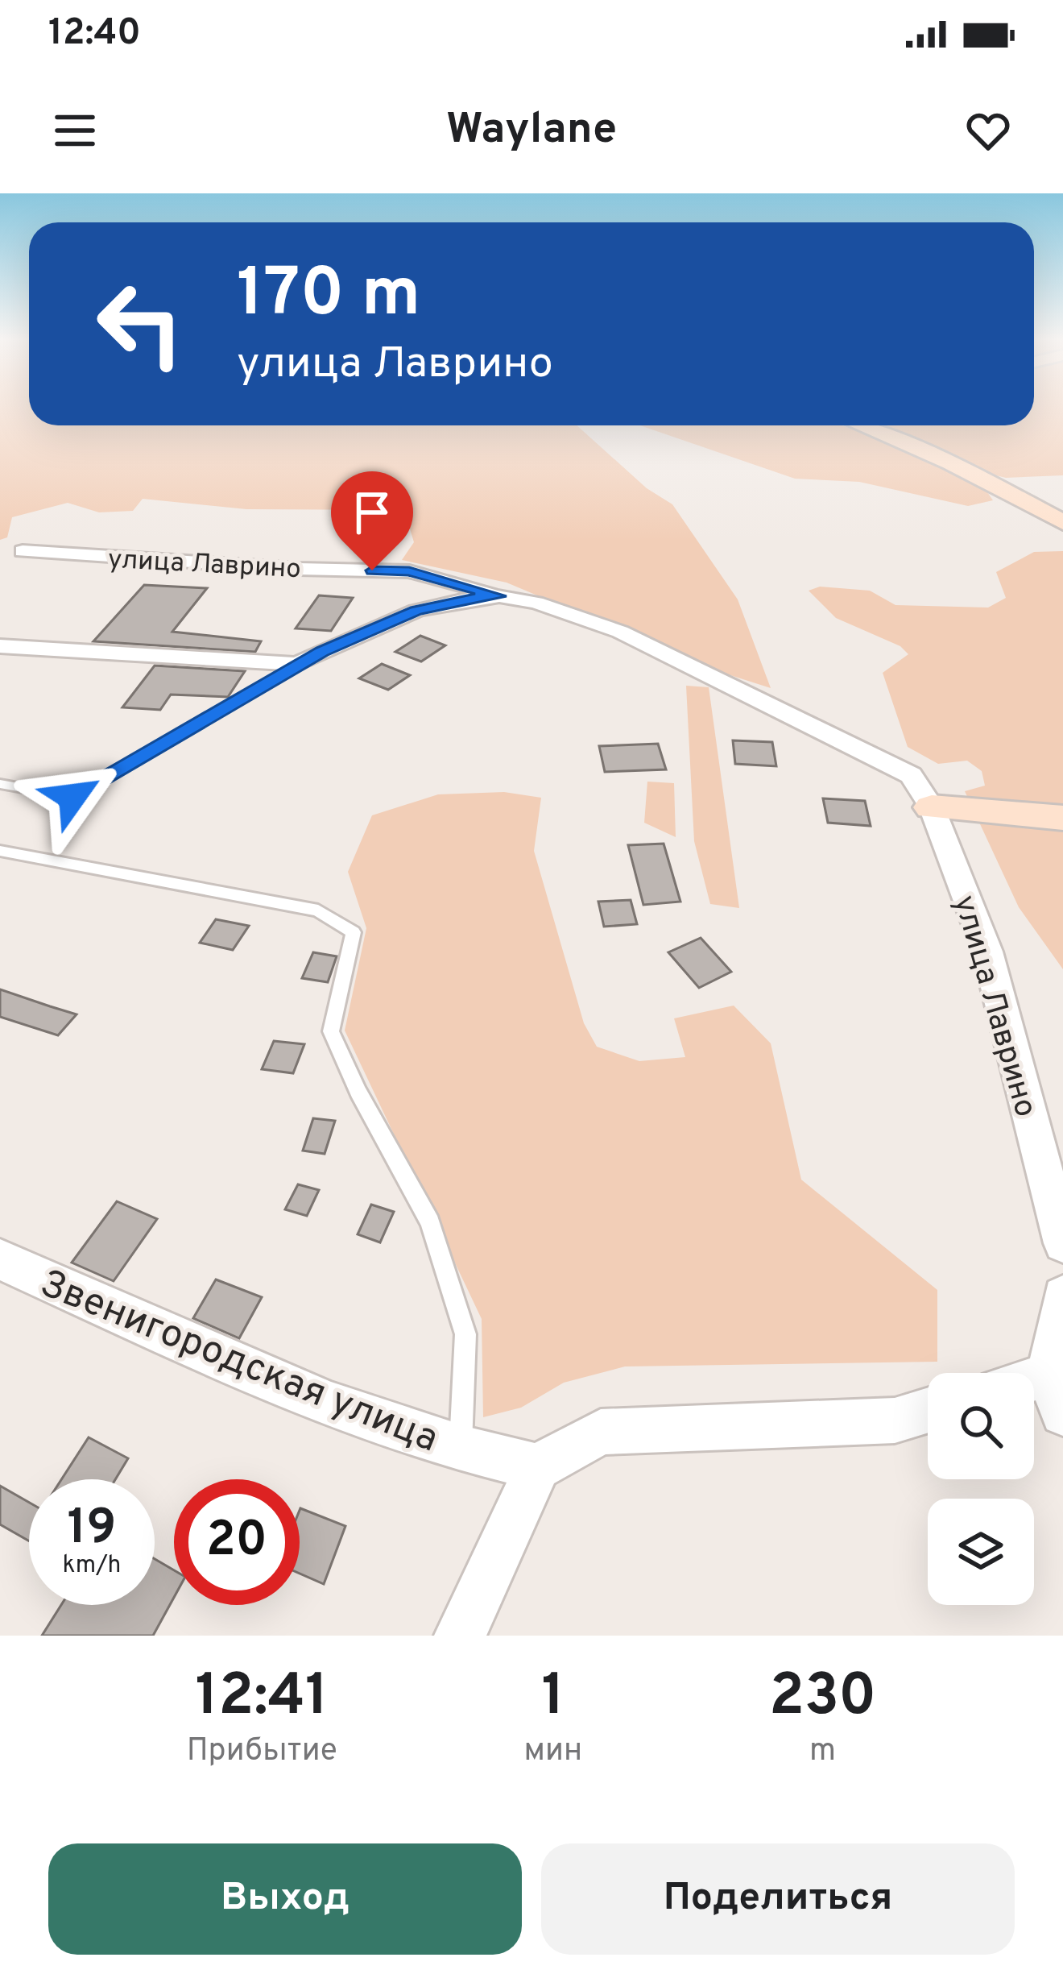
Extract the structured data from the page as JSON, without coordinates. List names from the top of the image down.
{
  "streets": {
    "street": ["улица Лаврино", "Звенигородская улица"]
  },
  "page": {
    "status": "12:40",
    "header": "Waylane",
    "turn": ["170 m", "улица Лаврино"],
    "speed": "19 km/h",
    "limit": "20",
    "eta": [
      "12:41",
      "Прибытие",
      "1",
      "мин",
      "230",
      "m"
    ],
    "buttons": ["Выход", "Поделиться"]
  }
}
